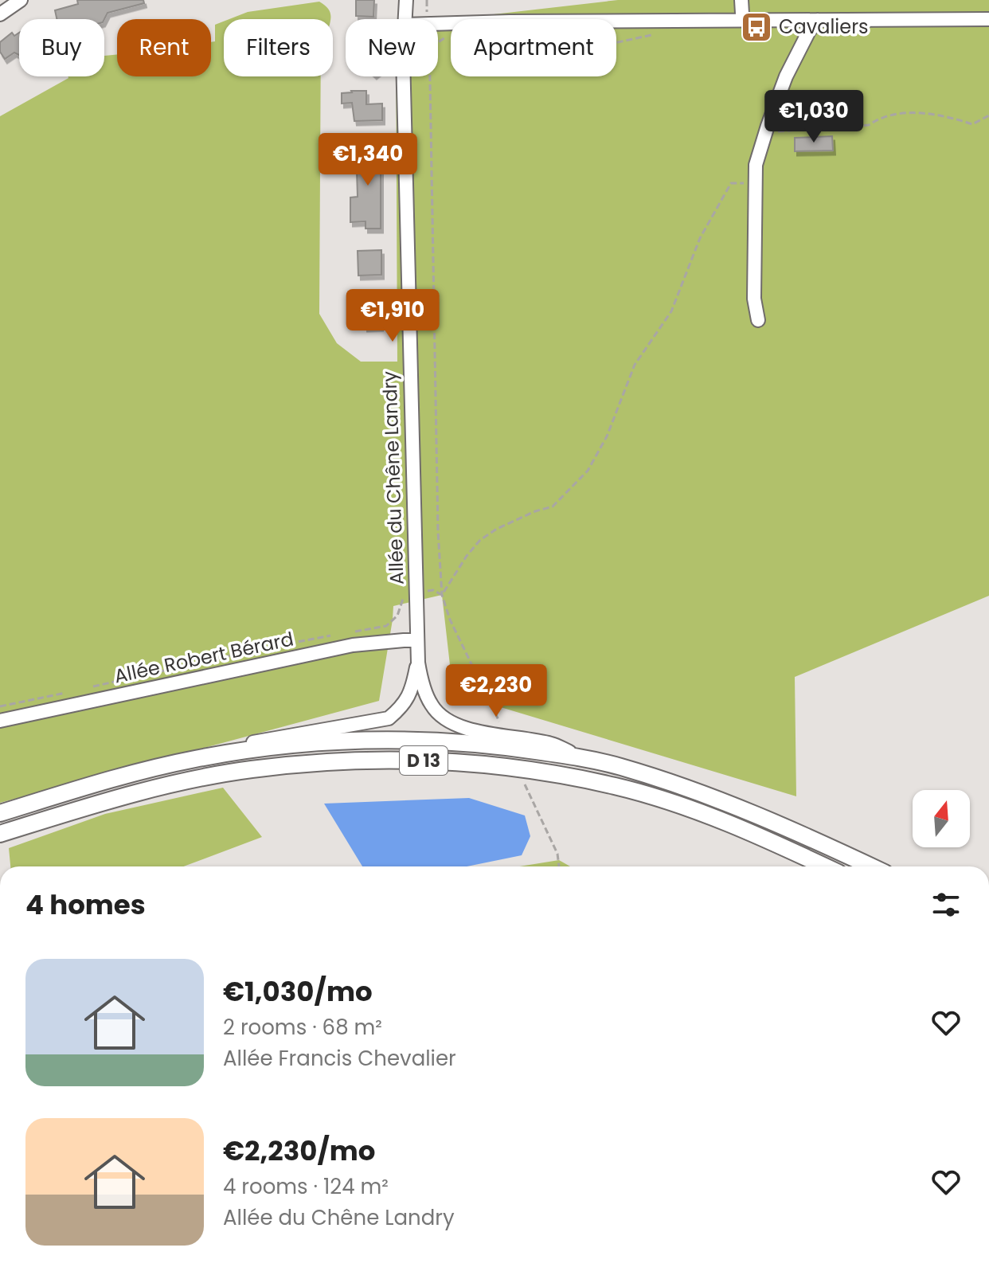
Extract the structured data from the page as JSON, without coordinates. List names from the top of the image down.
{
  "streets": {
    "main road": ["D 13"],
    "street": ["Allée du Chêne Landry", "Allée Robert Bérard"]
  },
  "crossings": [
    ["Allée du Chêne Landry", "Allée Robert Bérard"],
    ["Allée du Chêne Landry", "D 13"]
  ],
  "places": {
    "bus stop": ["Cavaliers"]
  },
  "north": "top",
  "page": {
    "chip": [
      "Buy",
      "Rent",
      "Filters",
      "New",
      "Apartment"
    ],
    "price": [
      "€1,030",
      "€1,340",
      "€1,910",
      "€2,230"
    ],
    "heading": "4 homes",
    "list": [
      {
        "name": "€1,030/mo",
        "note": "2 rooms · 68 m² · Allée Francis Chevalier"
      },
      {
        "name": "€2,230/mo",
        "note": "4 rooms · 124 m² · Allée du Chêne Landry"
      }
    ]
  }
}
